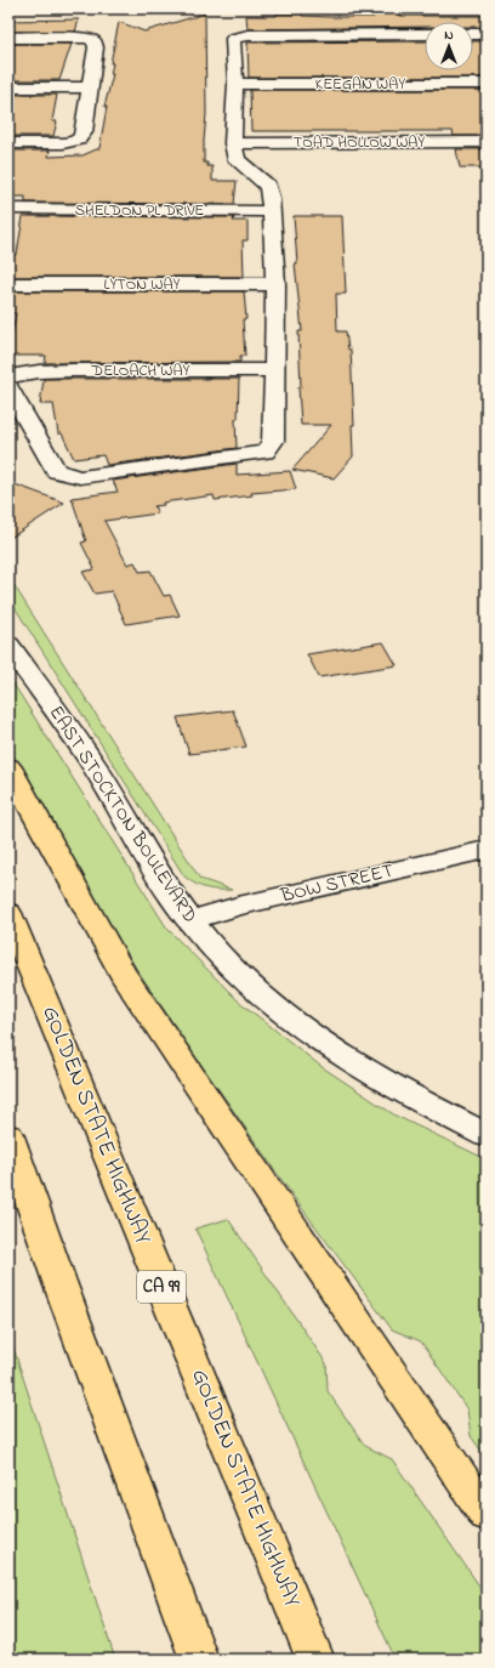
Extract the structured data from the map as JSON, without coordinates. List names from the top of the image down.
{
  "streets": {
    "highway": ["GOLDEN STATE HIGHWAY", "CA 99"],
    "street": [
      "KEEGAN WAY",
      "TOAD HOLLOW WAY",
      "SHELDON PL DRIVE",
      "LYTON WAY",
      "DELOACH WAY",
      "EAST STOCKTON BOULEVARD",
      "BOW STREET"
    ]
  },
  "crossings": [
    ["EAST STOCKTON BOULEVARD", "BOW STREET"]
  ],
  "north": "top"
}
